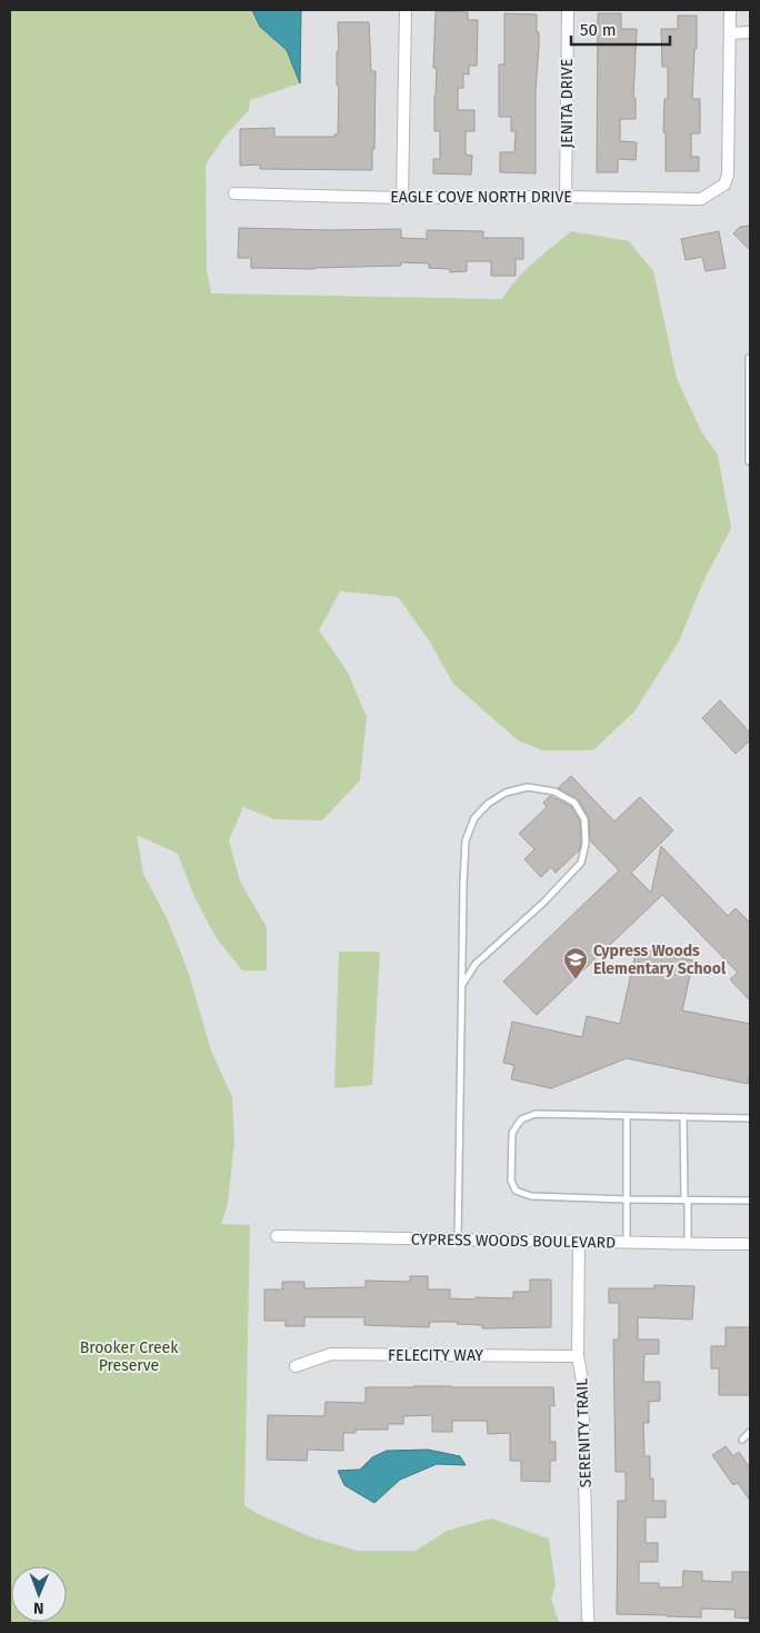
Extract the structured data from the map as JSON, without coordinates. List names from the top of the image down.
{
  "streets": {
    "street": [
      "JENITA DRIVE",
      "EAGLE COVE NORTH DRIVE",
      "CYPRESS WOODS BOULEVARD",
      "FELECITY WAY",
      "SERENITY TRAIL"
    ]
  },
  "crossings": [
    ["JENITA DRIVE", "EAGLE COVE NORTH DRIVE"],
    ["CYPRESS WOODS BOULEVARD", "SERENITY TRAIL"],
    ["FELECITY WAY", "SERENITY TRAIL"]
  ],
  "parks": ["Brooker Creek Preserve"],
  "places": {
    "school or university": ["Cypress Woods Elementary School"]
  },
  "scale_bar": "50 m",
  "north": "bottom"
}
